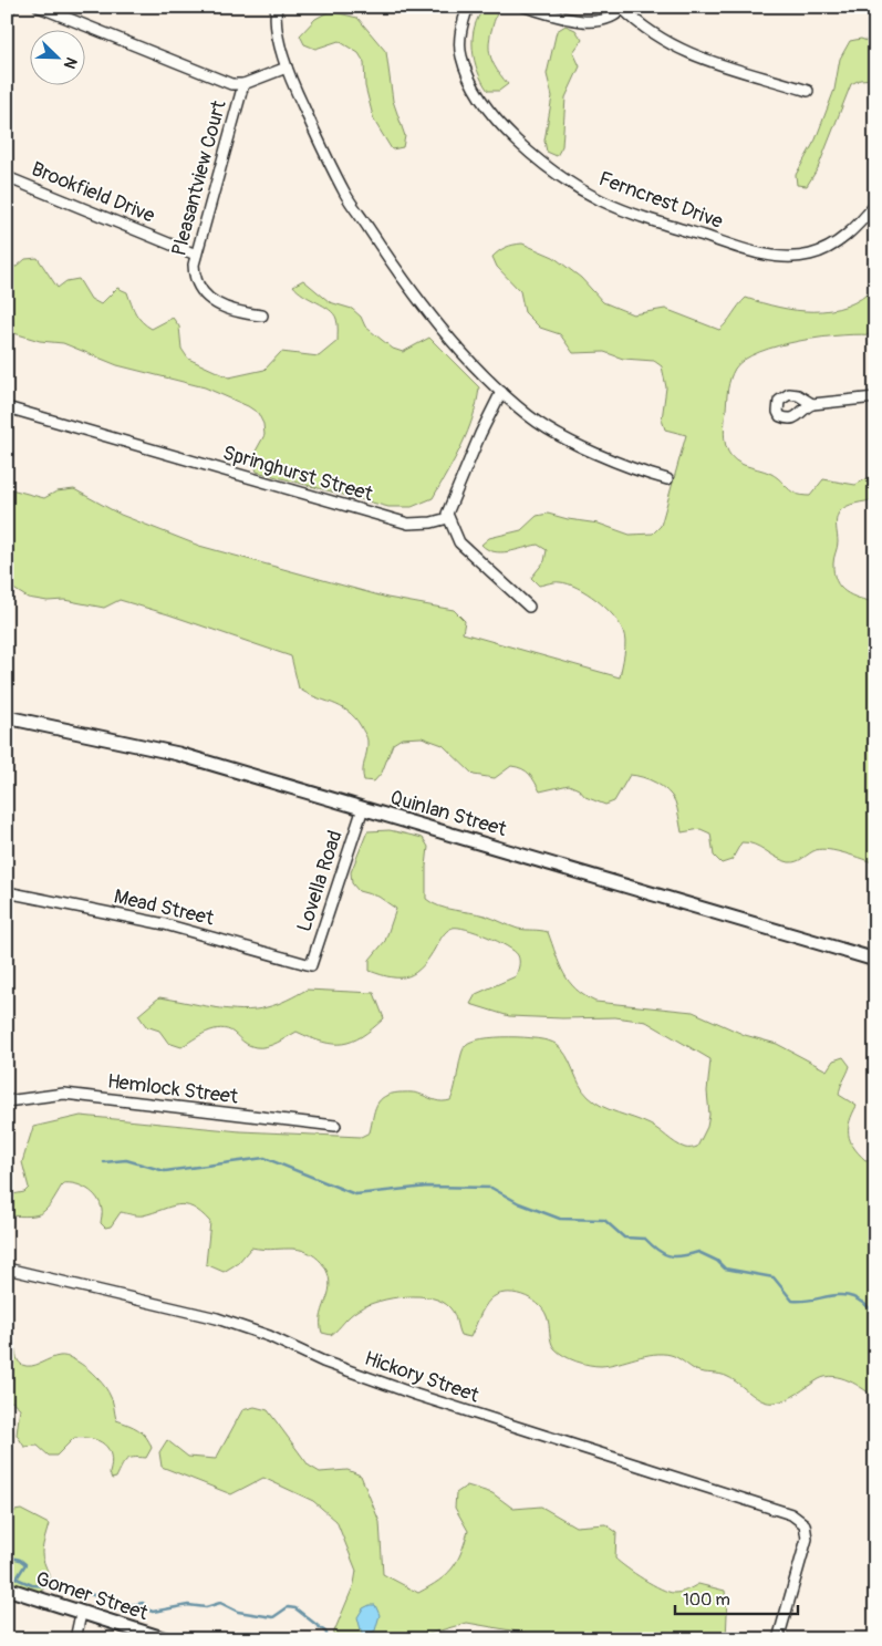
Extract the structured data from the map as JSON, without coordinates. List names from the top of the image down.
{
  "streets": {
    "street": [
      "Pleasantview Court",
      "Brookfield Drive",
      "Ferncrest Drive",
      "Springhurst Street",
      "Quinlan Street",
      "Lovella Road",
      "Mead Street",
      "Hemlock Street",
      "Hickory Street",
      "Gomer Street"
    ]
  },
  "crossings": [
    ["Pleasantview Court", "Brookfield Drive"],
    ["Quinlan Street", "Lovella Road"],
    ["Lovella Road", "Mead Street"]
  ],
  "scale_bar": "100 m",
  "north": "bottom right"
}
